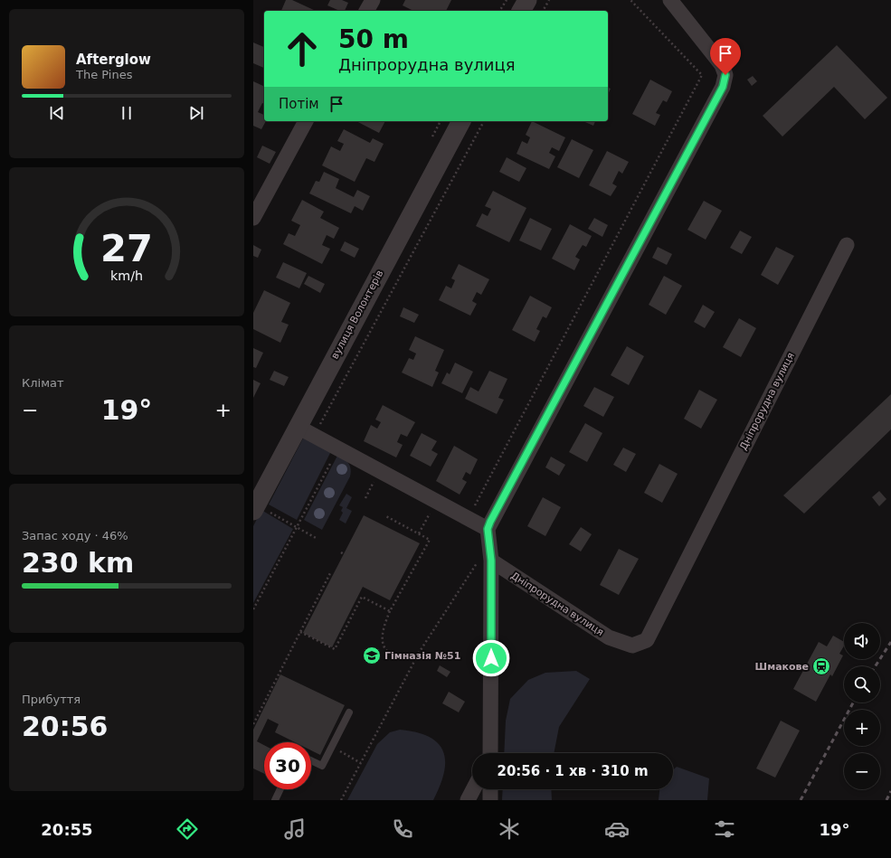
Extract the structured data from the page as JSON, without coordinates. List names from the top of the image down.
{
  "streets": {
    "street": ["вулиця Волонтерів", "Дніпрорудна вулиця"]
  },
  "places": {
    "school or university": ["Гімназія №51"],
    "station": ["Шмакове"]
  },
  "page": {
    "turn": ["50 m", "Дніпрорудна вулиця"],
    "song": ["Afterglow", "The Pines"],
    "then": "Потім",
    "tile": [
      "Клімат",
      ["Запас ходу · 46%", "230 km"],
      ["Прибуття", "20:56"]
    ],
    "heat": ["−", "19°", "+"],
    "map_buttons": ["+", "−"],
    "limit": "30",
    "trip": "20:56 · 1 хв · 310 m",
    "tabs": ["20:55", "19°"],
    "gauge": ["27", "km/h"]
  }
}
